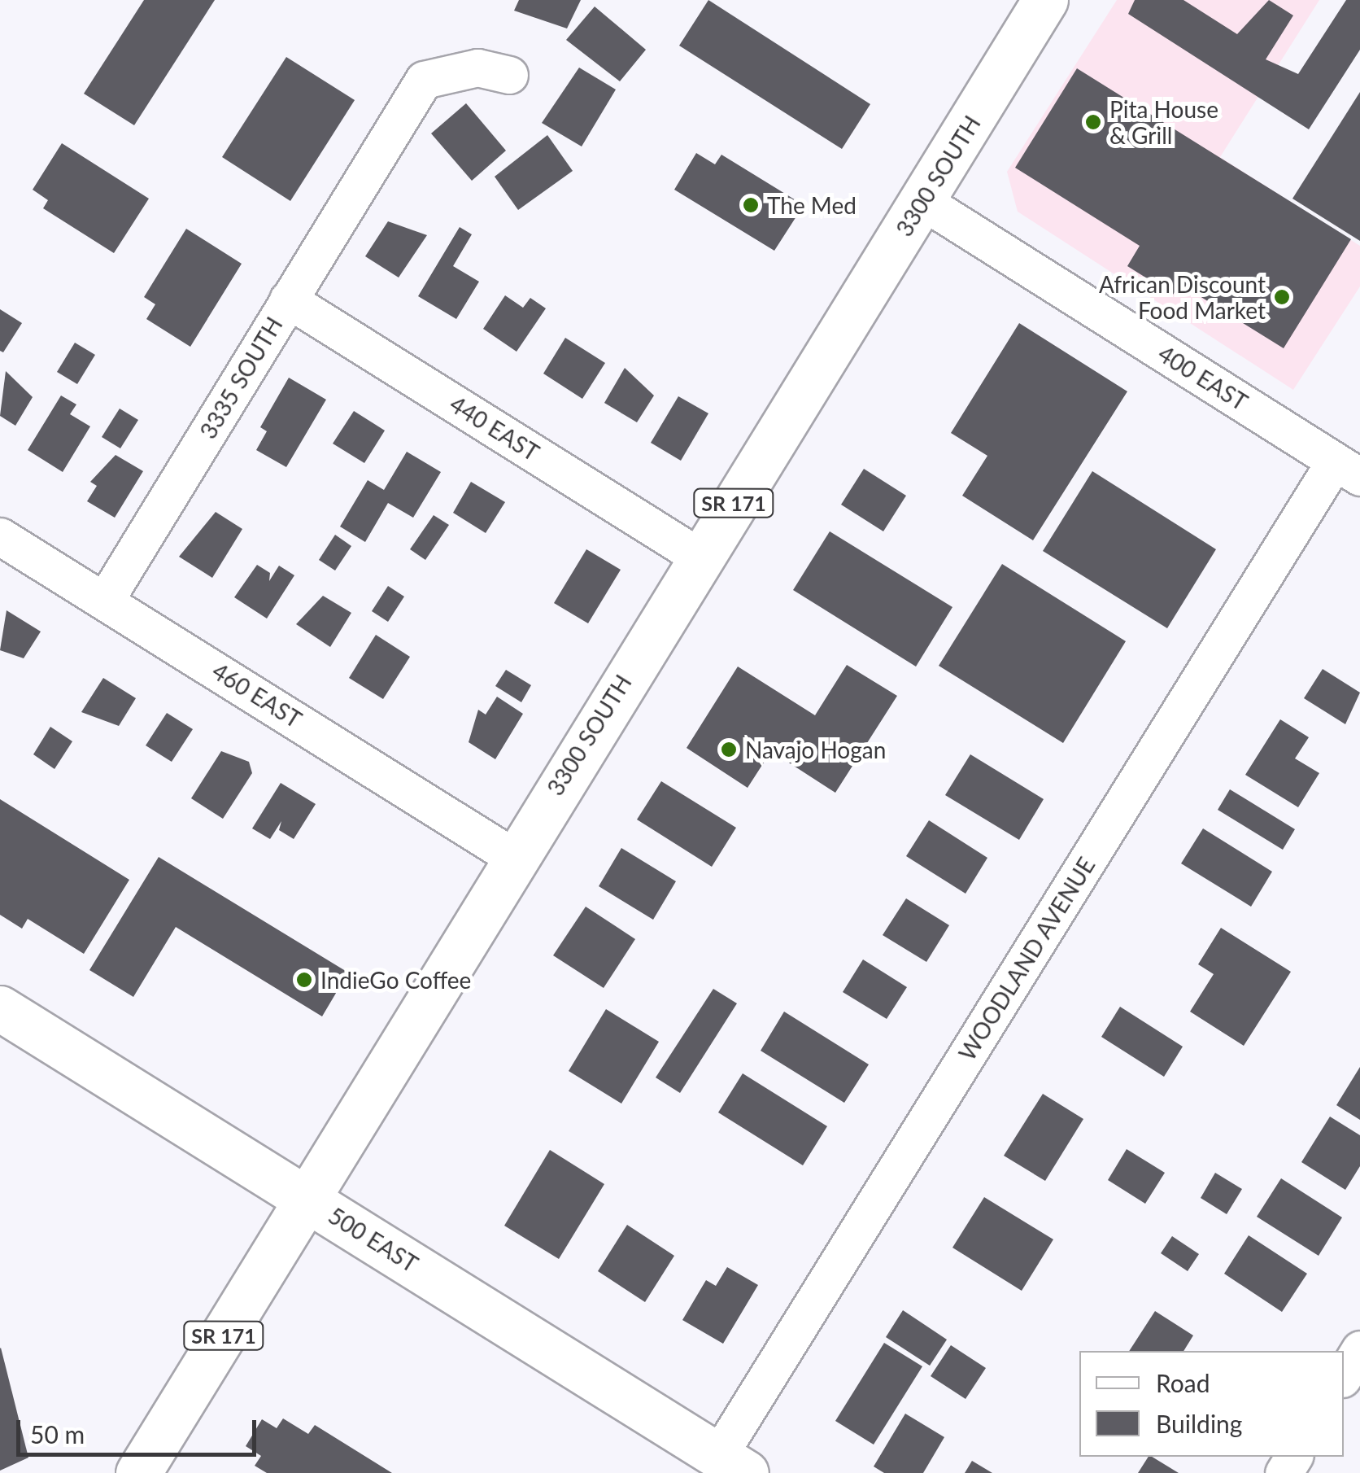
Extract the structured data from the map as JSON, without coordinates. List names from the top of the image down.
{
  "streets": {
    "main road": ["3300 SOUTH", "SR 171", "500 EAST"],
    "street": [
      "3335 SOUTH",
      "400 EAST",
      "440 EAST",
      "460 EAST",
      "WOODLAND AVENUE"
    ]
  },
  "crossings": [
    ["3300 SOUTH", "400 EAST"],
    ["3300 SOUTH", "440 EAST"],
    ["3300 SOUTH", "460 EAST"],
    ["3300 SOUTH", "500 EAST"],
    ["3335 SOUTH", "440 EAST"],
    ["3335 SOUTH", "460 EAST"],
    ["400 EAST", "WOODLAND AVENUE"],
    ["WOODLAND AVENUE", "500 EAST"]
  ],
  "places": [
    "Pita House & Grill",
    "The Med",
    "African Discount Food Market",
    "Navajo Hogan",
    "IndieGo Coffee"
  ],
  "legend": ["Road", "Building"],
  "scale_bar": "50 m"
}
